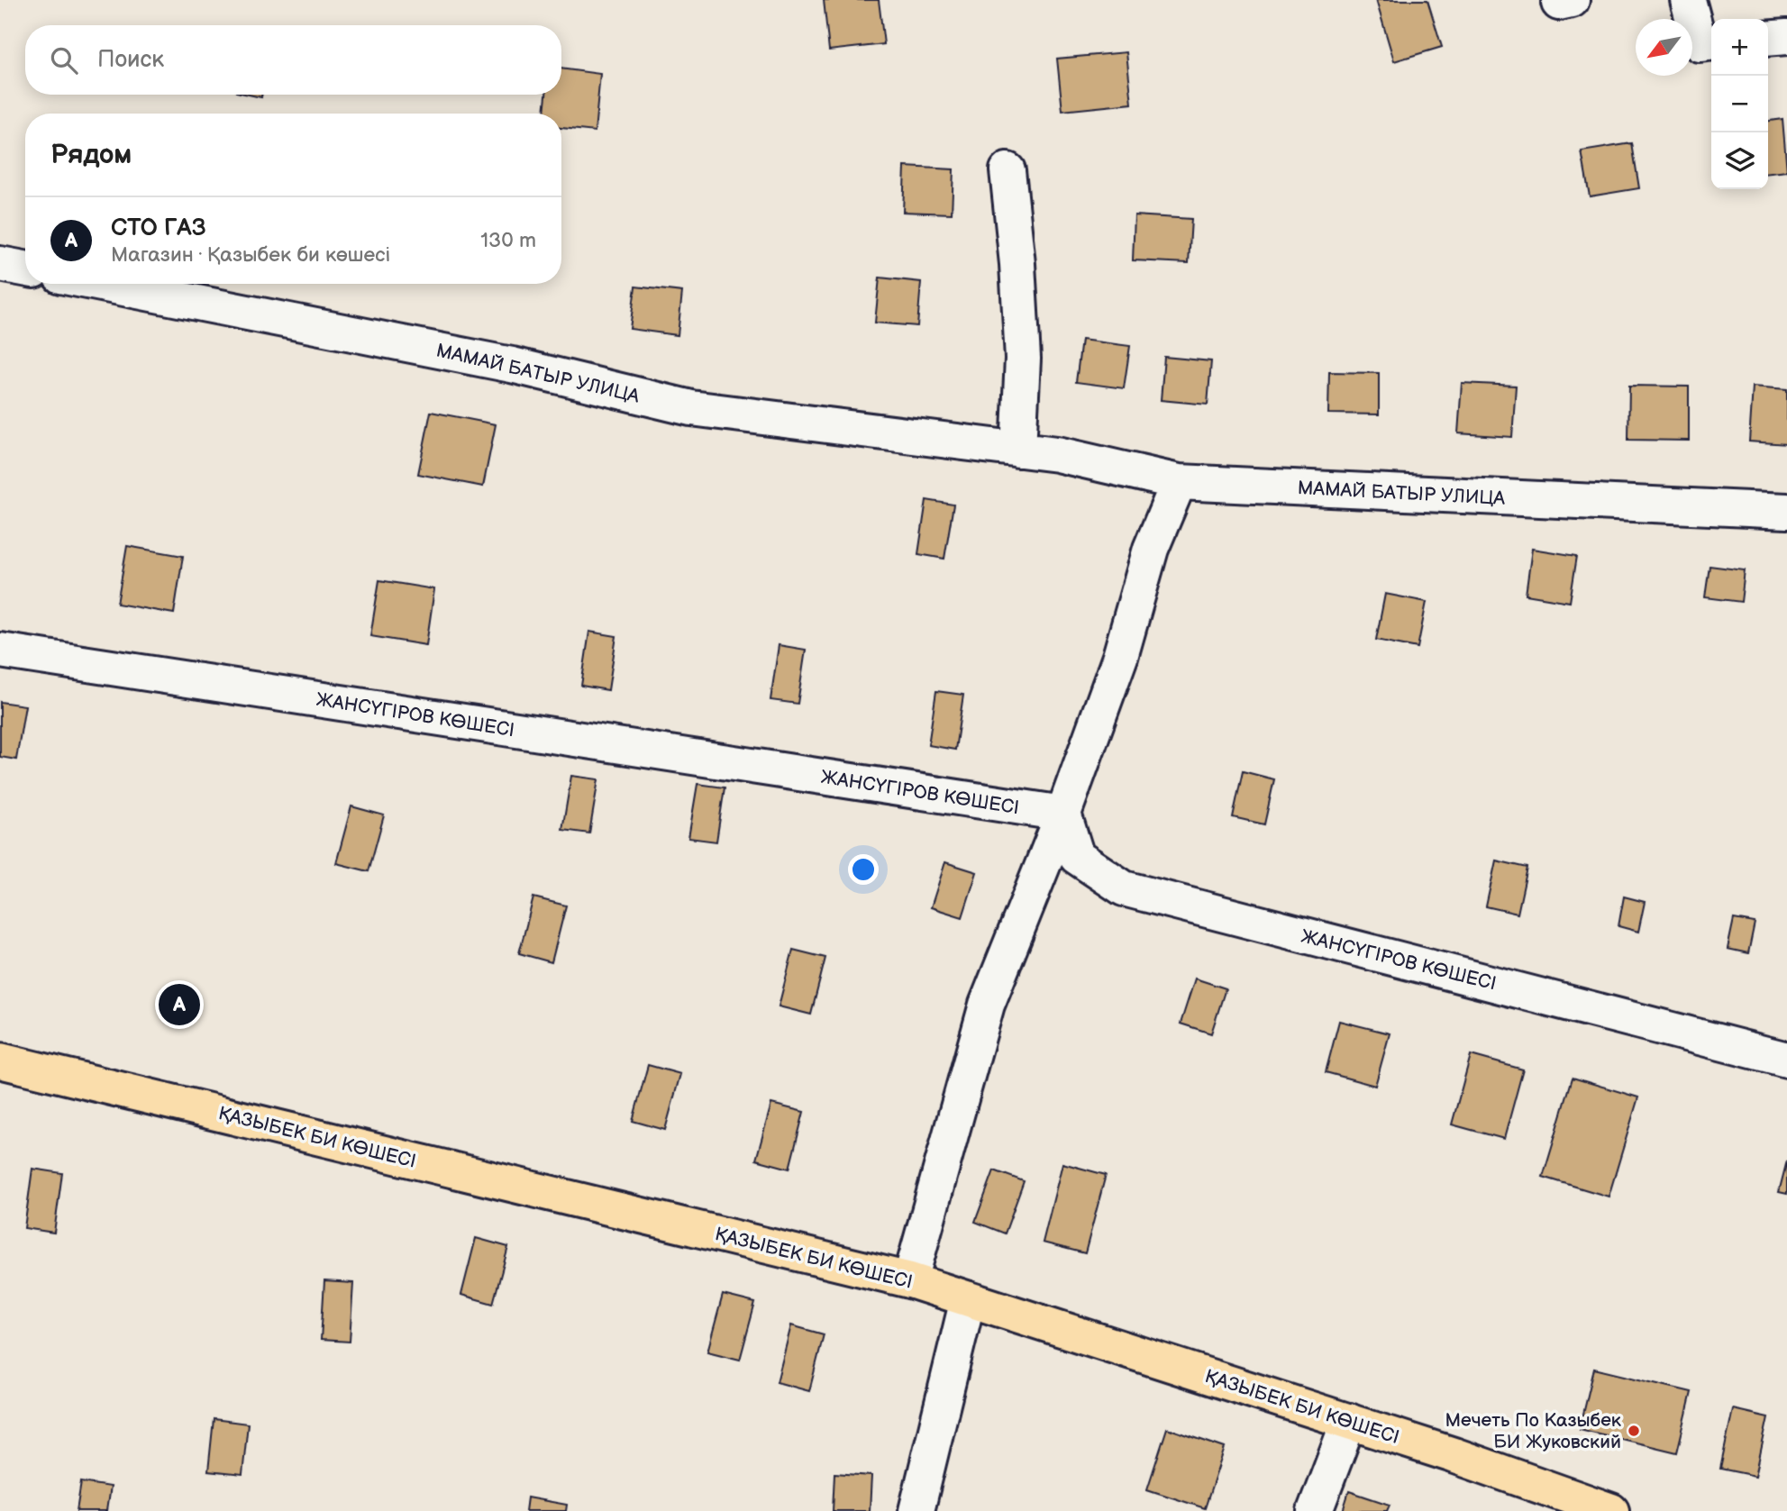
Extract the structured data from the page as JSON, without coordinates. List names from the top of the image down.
{
  "streets": {
    "main road": ["ҚАЗЫБЕК БИ КӨШЕСІ"],
    "street": ["МАМАЙ БАТЫР УЛИЦА", "ЖАНСҮГІРОВ КӨШЕСІ"]
  },
  "places": ["Мечеть По Казыбек БИ Жуковский"],
  "north": "bottom left",
  "page": {
    "map_buttons": ["+", "−"],
    "search": "Поиск",
    "heading": "Рядом",
    "list": [
      {
        "mark": "A",
        "name": "СТО ГАЗ",
        "note": "Магазин · Қазыбек би көшесі",
        "value": "130 m"
      }
    ],
    "pins": "A"
  }
}
